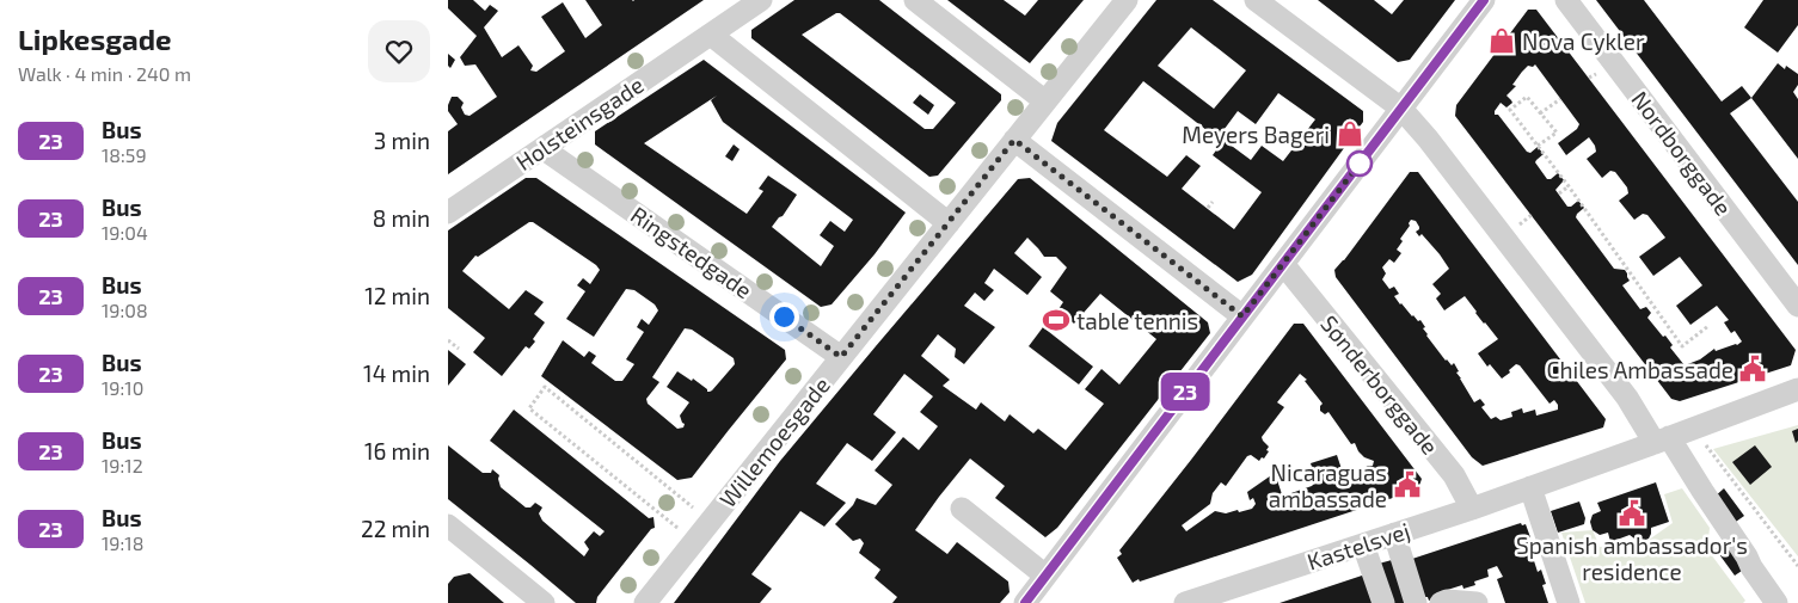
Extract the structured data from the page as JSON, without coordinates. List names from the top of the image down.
{
  "streets": {
    "street": [
      "Holsteinsgade",
      "Nordborggade",
      "Ringstedgade",
      "Sønderborggade",
      "Willemoesgade",
      "Kastelsvej"
    ]
  },
  "crossings": [
    ["Holsteinsgade", "Ringstedgade"],
    ["Ringstedgade", "Willemoesgade"],
    ["Sønderborggade", "Kastelsvej"]
  ],
  "places": {
    "shop": ["Nova Cykler", "Meyers Bageri"],
    "sports": ["table tennis"],
    "public building": ["Chiles Ambassade", "Nicaraguas ambassade", "Spanish ambassador's residence"]
  },
  "lines": ["bus line 23"],
  "page": {
    "heading": ["Lipkesgade", "Walk · 4 min · 240 m"],
    "on_map": "23",
    "list": [
      {
        "mark": "23",
        "name": "Bus",
        "note": "18:59",
        "value": "3 min"
      },
      {
        "mark": "23",
        "name": "Bus",
        "note": "19:04",
        "value": "8 min"
      },
      {
        "mark": "23",
        "name": "Bus",
        "note": "19:08",
        "value": "12 min"
      },
      {
        "mark": "23",
        "name": "Bus",
        "note": "19:10",
        "value": "14 min"
      },
      {
        "mark": "23",
        "name": "Bus",
        "note": "19:12",
        "value": "16 min"
      },
      {
        "mark": "23",
        "name": "Bus",
        "note": "19:18",
        "value": "22 min"
      }
    ]
  }
}
